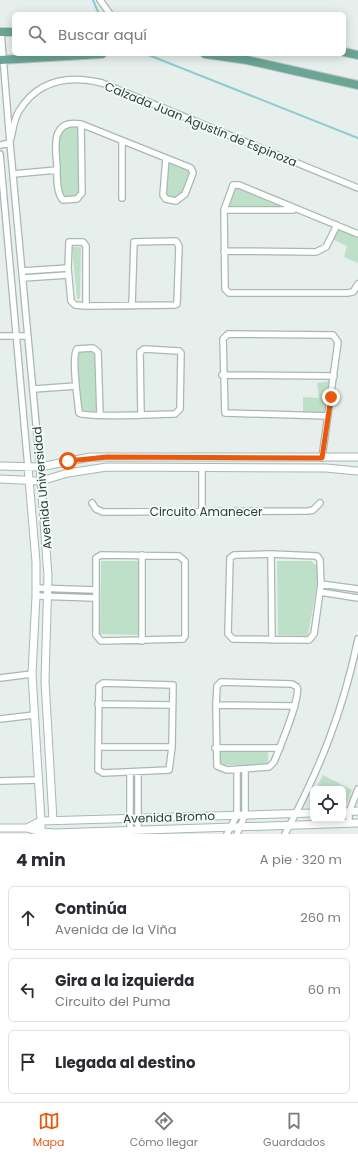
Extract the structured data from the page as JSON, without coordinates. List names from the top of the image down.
{
  "streets": {
    "street": [
      "Calzada Juan Agustín de Espinoza",
      "Avenida Universidad",
      "Circuito Amanecer",
      "Avenida Bromo"
    ]
  },
  "crossings": [
    ["Calzada Juan Agustín de Espinoza", "Avenida Universidad"],
    ["Avenida Universidad", "Avenida Bromo"]
  ],
  "page": {
    "search": "Buscar aquí",
    "heading": ["4 min", "A pie · 320 m"],
    "list": [
      ["Continúa", "Avenida de la Viña", "260 m"],
      ["Gira a la izquierda", "Circuito del Puma", "60 m"],
      "Llegada al destino"
    ],
    "nav": ["Mapa", "Cómo llegar", "Guardados"]
  }
}
